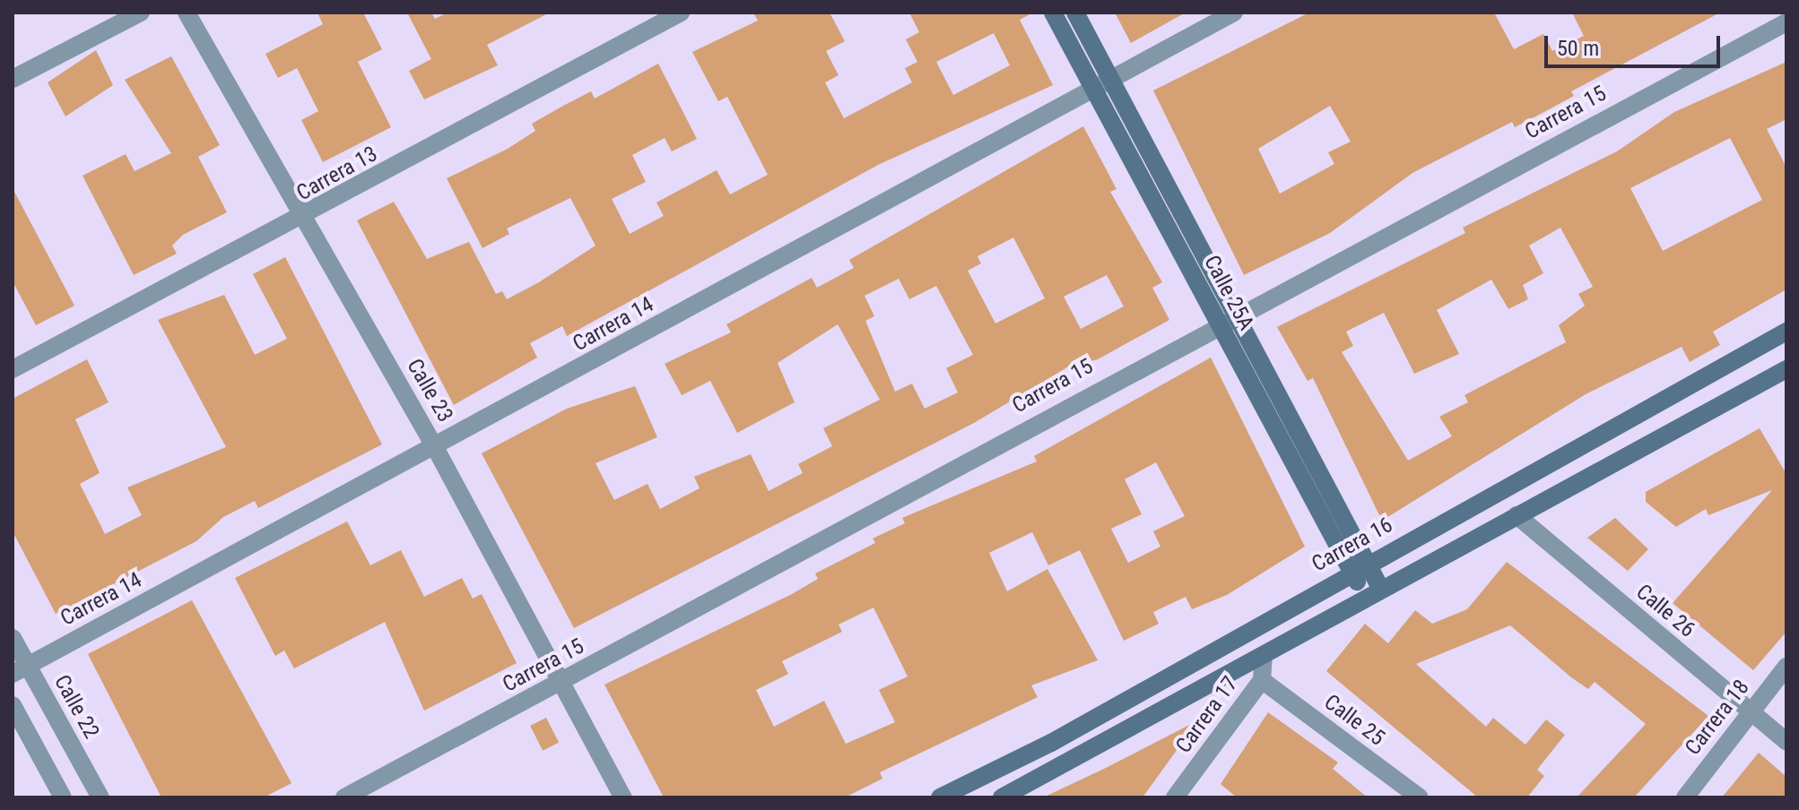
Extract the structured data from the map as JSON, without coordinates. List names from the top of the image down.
{
  "streets": {
    "street": [
      "Carrera 15",
      "Carrera 13",
      "Calle 25A",
      "Carrera 14",
      "Calle 23",
      "Carrera 16",
      "Calle 26",
      "Calle 22",
      "Carrera 17",
      "Carrera 18",
      "Calle 25"
    ]
  },
  "crossings": [
    ["Carrera 15", "Calle 25A"],
    ["Carrera 15", "Calle 23"],
    ["Carrera 13", "Calle 23"],
    ["Calle 25A", "Carrera 14"],
    ["Calle 25A", "Carrera 16"],
    ["Carrera 14", "Calle 23"],
    ["Carrera 14", "Calle 22"],
    ["Calle 26", "Carrera 18"],
    ["Carrera 17", "Calle 25"]
  ],
  "scale_bar": "50 m"
}
